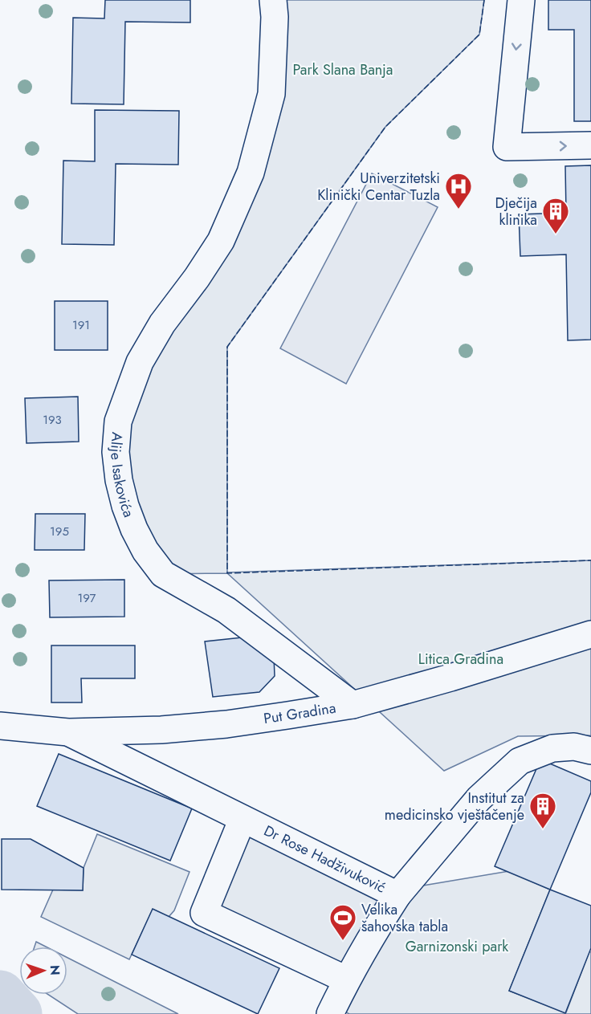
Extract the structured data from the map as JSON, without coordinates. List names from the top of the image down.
{
  "streets": {
    "street": ["Alije Isakovića", "Put Gradina", "Dr Rose Hadživuković"]
  },
  "crossings": [
    ["Alije Isakovića", "Put Gradina"],
    ["Put Gradina", "Dr Rose Hadživuković"]
  ],
  "parks": ["Park Slana Banja", "Litica Gradina", "Garnizonski park"],
  "places": {
    "hospital": ["Univerzitetski Klinički Centar Tuzla"],
    "building": ["Dječija klinika", "Institut za medicinsko vještačenje"],
    "sports": ["Velika šahovska tabla"]
  },
  "house_numbers": [
    "191",
    "193",
    "195",
    "197"
  ],
  "north": "right"
}
